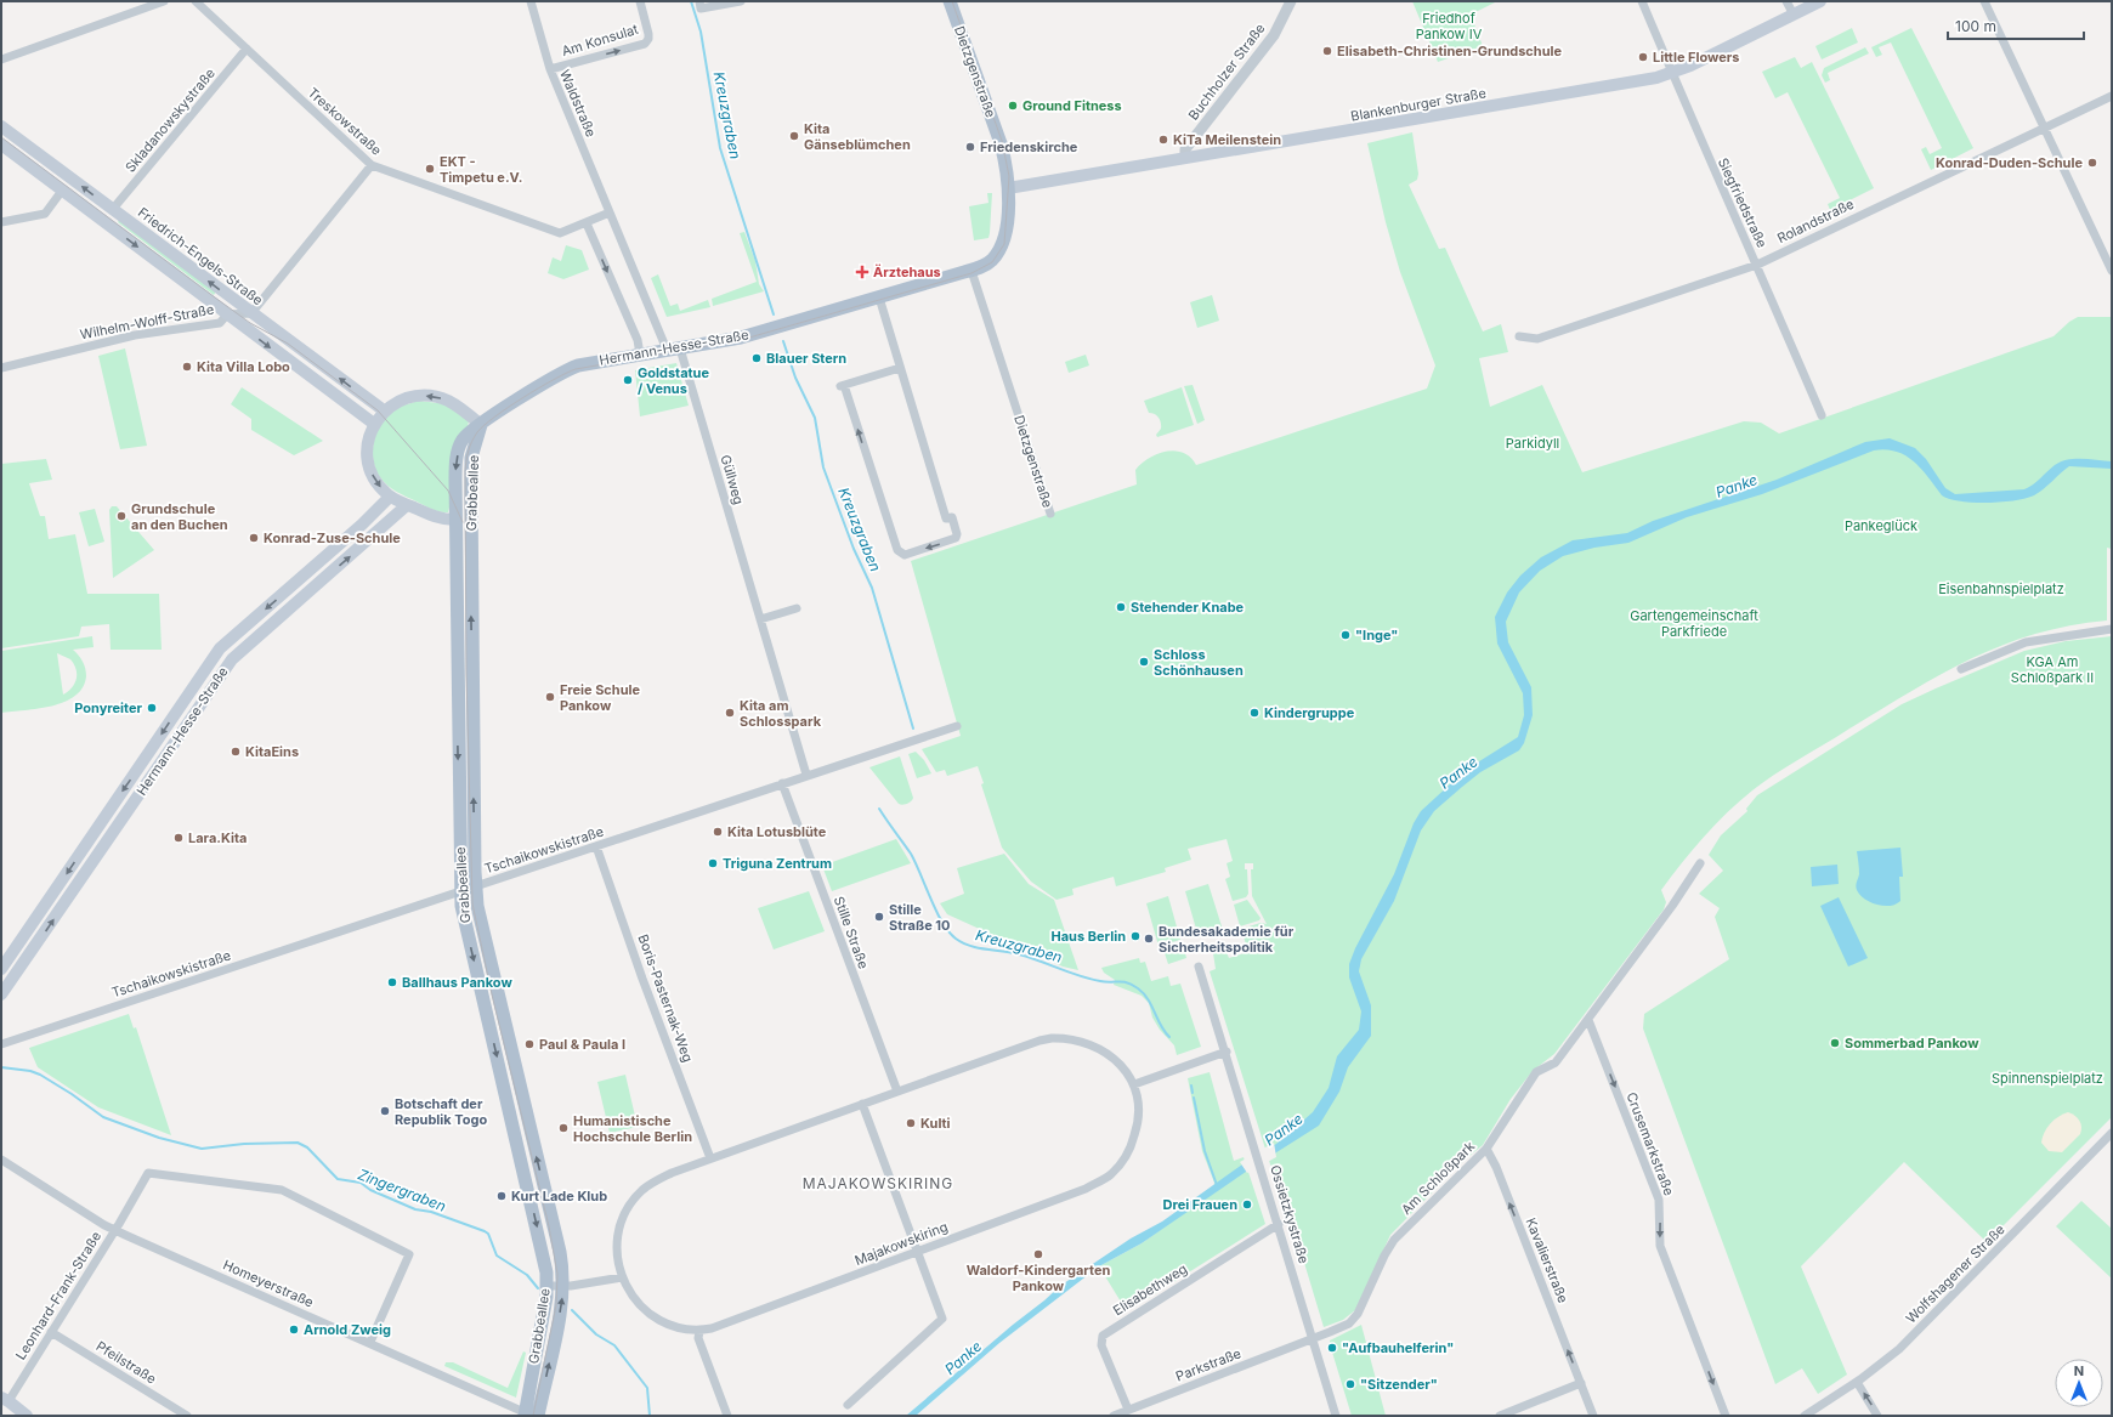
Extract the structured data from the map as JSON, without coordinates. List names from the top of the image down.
{
  "streets": {
    "main road": [
      "Dietzgenstraße",
      "Blankenburger Straße",
      "Friedrich-Engels-Straße",
      "Hermann-Hesse-Straße",
      "Grabbeallee"
    ],
    "street": [
      "Am Konsulat",
      "Buchholzer Straße",
      "Waldstraße",
      "Skladanowskystraße",
      "Treskowstraße",
      "Siegfriedstraße",
      "Rolandstraße",
      "Wilhelm-Wolff-Straße",
      "Güllweg",
      "Tschaikowskistraße",
      "Stille Straße",
      "Boris-Pasternak-Weg",
      "Crusemarkstraße",
      "Am Schloßpark",
      "Ossietzkystraße",
      "Majakowskiring",
      "Kavalierstraße",
      "Wolfshagener Straße",
      "Homeyerstraße",
      "Elisabethweg",
      "Leonhard-Frank-Straße",
      "Pfeilstraße",
      "Parkstraße"
    ]
  },
  "crossings": [
    ["Am Konsulat", "Waldstraße"],
    ["Dietzgenstraße", "Blankenburger Straße"],
    ["Dietzgenstraße", "Hermann-Hesse-Straße"],
    ["Buchholzer Straße", "Blankenburger Straße"],
    ["Waldstraße", "Hermann-Hesse-Straße"],
    ["Waldstraße", "Güllweg"],
    ["Blankenburger Straße", "Siegfriedstraße"],
    ["Skladanowskystraße", "Treskowstraße"],
    ["Skladanowskystraße", "Friedrich-Engels-Straße"],
    ["Siegfriedstraße", "Rolandstraße"],
    ["Friedrich-Engels-Straße", "Wilhelm-Wolff-Straße"],
    ["Hermann-Hesse-Straße", "Güllweg"],
    ["Hermann-Hesse-Straße", "Grabbeallee"],
    ["Güllweg", "Tschaikowskistraße"],
    ["Grabbeallee", "Tschaikowskistraße"],
    ["Grabbeallee", "Homeyerstraße"],
    ["Tschaikowskistraße", "Stille Straße"],
    ["Tschaikowskistraße", "Boris-Pasternak-Weg"],
    ["Stille Straße", "Majakowskiring"],
    ["Boris-Pasternak-Weg", "Majakowskiring"],
    ["Crusemarkstraße", "Am Schloßpark"],
    ["Am Schloßpark", "Ossietzkystraße"],
    ["Am Schloßpark", "Kavalierstraße"],
    ["Am Schloßpark", "Parkstraße"],
    ["Ossietzkystraße", "Elisabethweg"],
    ["Ossietzkystraße", "Parkstraße"],
    ["Homeyerstraße", "Leonhard-Frank-Straße"],
    ["Elisabethweg", "Parkstraße"],
    ["Leonhard-Frank-Straße", "Pfeilstraße"]
  ],
  "one_way": ["Crusemarkstraße", "Kavalierstraße"],
  "districts": ["MAJAKOWSKIRING"],
  "water": ["Kreuzgraben", "Panke", "Zingergraben"],
  "parks": [
    "Friedhof Pankow IV",
    "Parkidyll",
    "Pankeglück",
    "Eisenbahnspielplatz",
    "Gartengemeinschaft Parkfriede",
    "KGA Am Schloßpark II",
    "Spinnenspielplatz"
  ],
  "places": {
    "other": [
      "Elisabeth-Christinen-Grundschule",
      "Little Flowers",
      "Ground Fitness",
      "Kita Gänseblümchen",
      "KiTa Meilenstein",
      "Friedenskirche",
      "Konrad-Duden-Schule",
      "EKT - Timpetu e.V.",
      "Blauer Stern",
      "Kita Villa Lobo",
      "Goldstatue / Venus",
      "Grundschule an den Buchen",
      "Konrad-Zuse-Schule",
      "Stehender Knabe",
      "\"Inge\"",
      "Schloss Schönhausen",
      "Freie Schule Pankow",
      "Ponyreiter",
      "Kita am Schlosspark",
      "Kindergruppe",
      "KitaEins",
      "Kita Lotusblüte",
      "Lara.Kita",
      "Triguna Zentrum",
      "Stille Straße 10",
      "Haus Berlin",
      "Bundesakademie für Sicherheitspolitik",
      "Ballhaus Pankow",
      "Sommerbad Pankow",
      "Paul & Paula I",
      "Botschaft der Republik Togo",
      "Kulti",
      "Humanistische Hochschule Berlin",
      "Kurt Lade Klub",
      "Drei Frauen",
      "Waldorf-Kindergarten Pankow",
      "Arnold Zweig",
      "\"Aufbauhelferin\"",
      "\"Sitzender\""
    ],
    "health": ["Ärztehaus"]
  },
  "scale_bar": "100 m",
  "north": "top"
}
